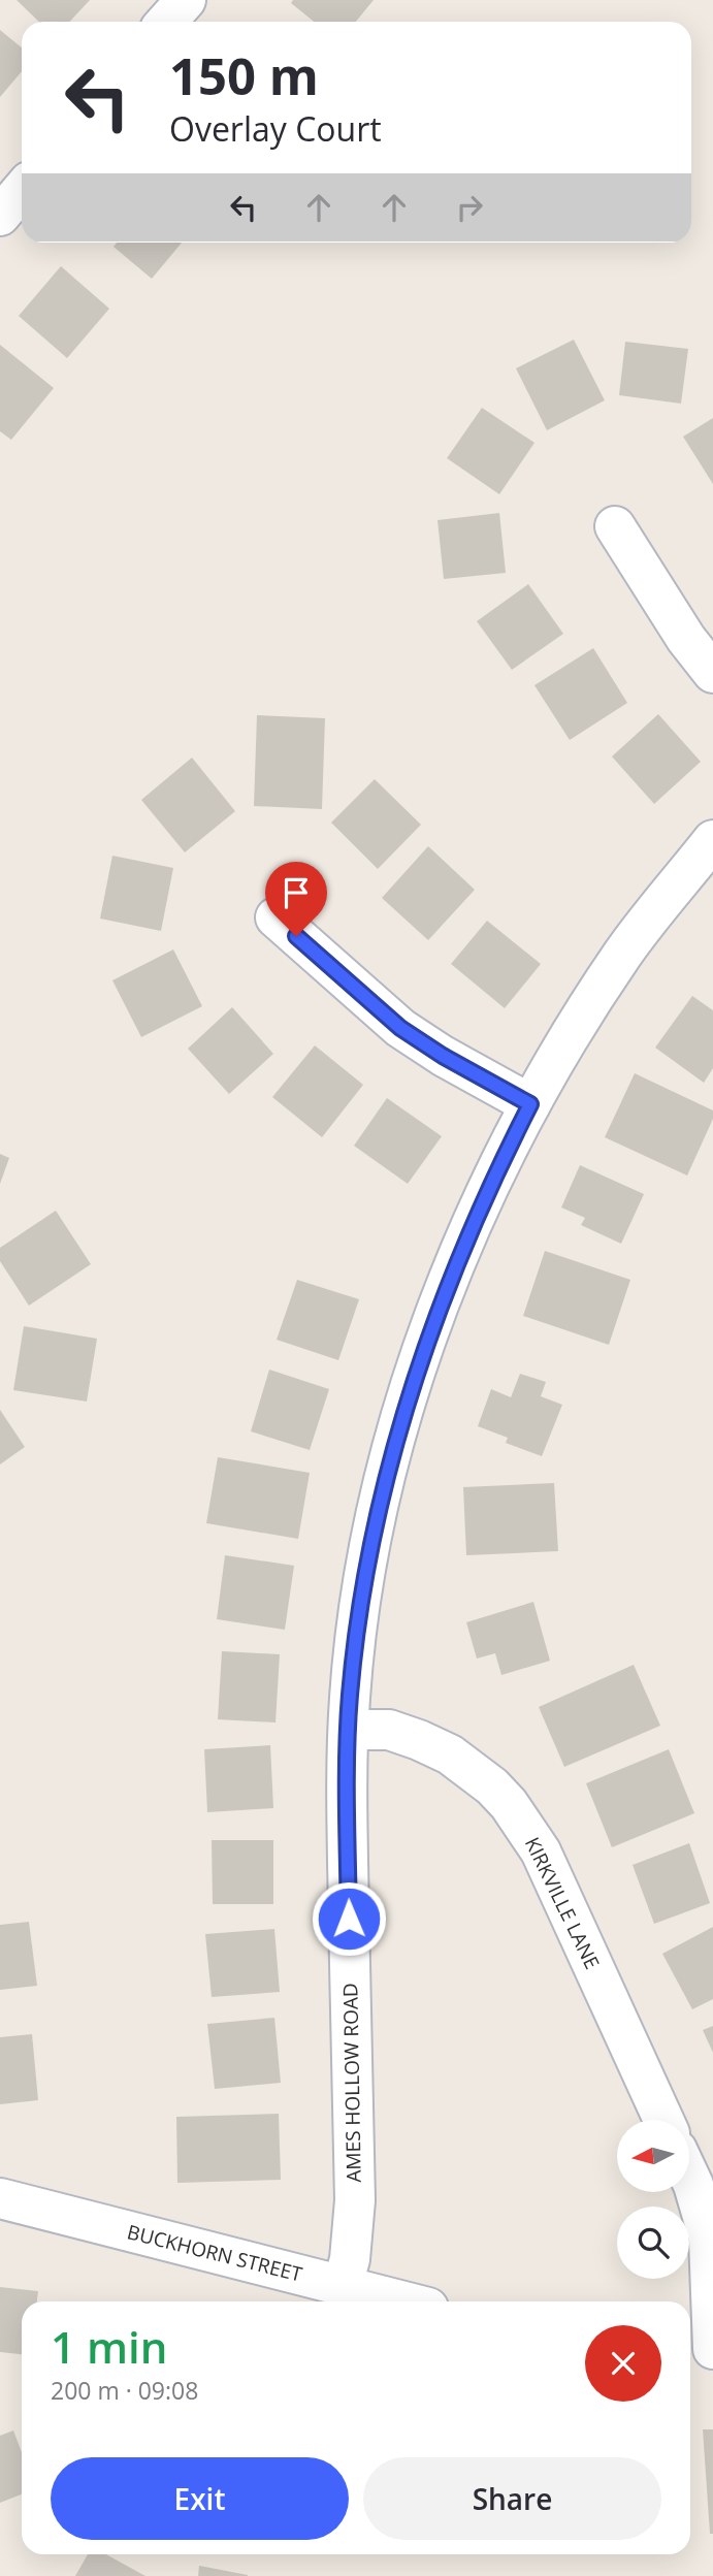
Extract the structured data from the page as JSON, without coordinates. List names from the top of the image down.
{
  "streets": {
    "street": ["KIRKVILLE LANE", "AMES HOLLOW ROAD", "BUCKHORN STREET"]
  },
  "crossings": [
    ["KIRKVILLE LANE", "AMES HOLLOW ROAD"],
    ["AMES HOLLOW ROAD", "BUCKHORN STREET"]
  ],
  "north": "left",
  "page": {
    "turn": ["150 m", "Overlay Court"],
    "heading": ["1 min", "200 m · 09:08"],
    "buttons": ["Exit", "Share"]
  }
}
